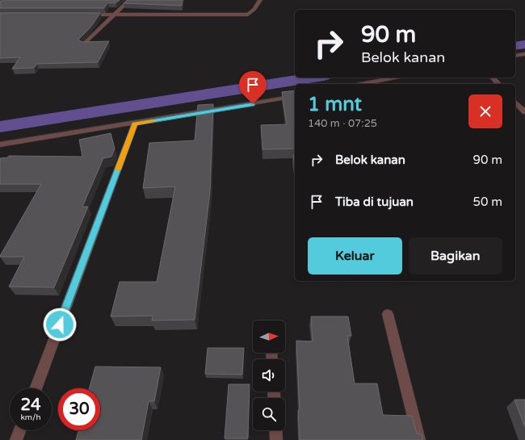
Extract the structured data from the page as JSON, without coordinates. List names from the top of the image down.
{
  "north": "right",
  "page": {
    "turn": ["90 m", "Belok kanan"],
    "heading": ["1 mnt", "140 m · 07:25"],
    "list": [
      {
        "name": "Belok kanan",
        "value": "90 m"
      },
      {
        "name": "Tiba di tujuan",
        "value": "50 m"
      }
    ],
    "buttons": ["Keluar", "Bagikan"],
    "speed": "24 km/h",
    "limit": "30"
  }
}
